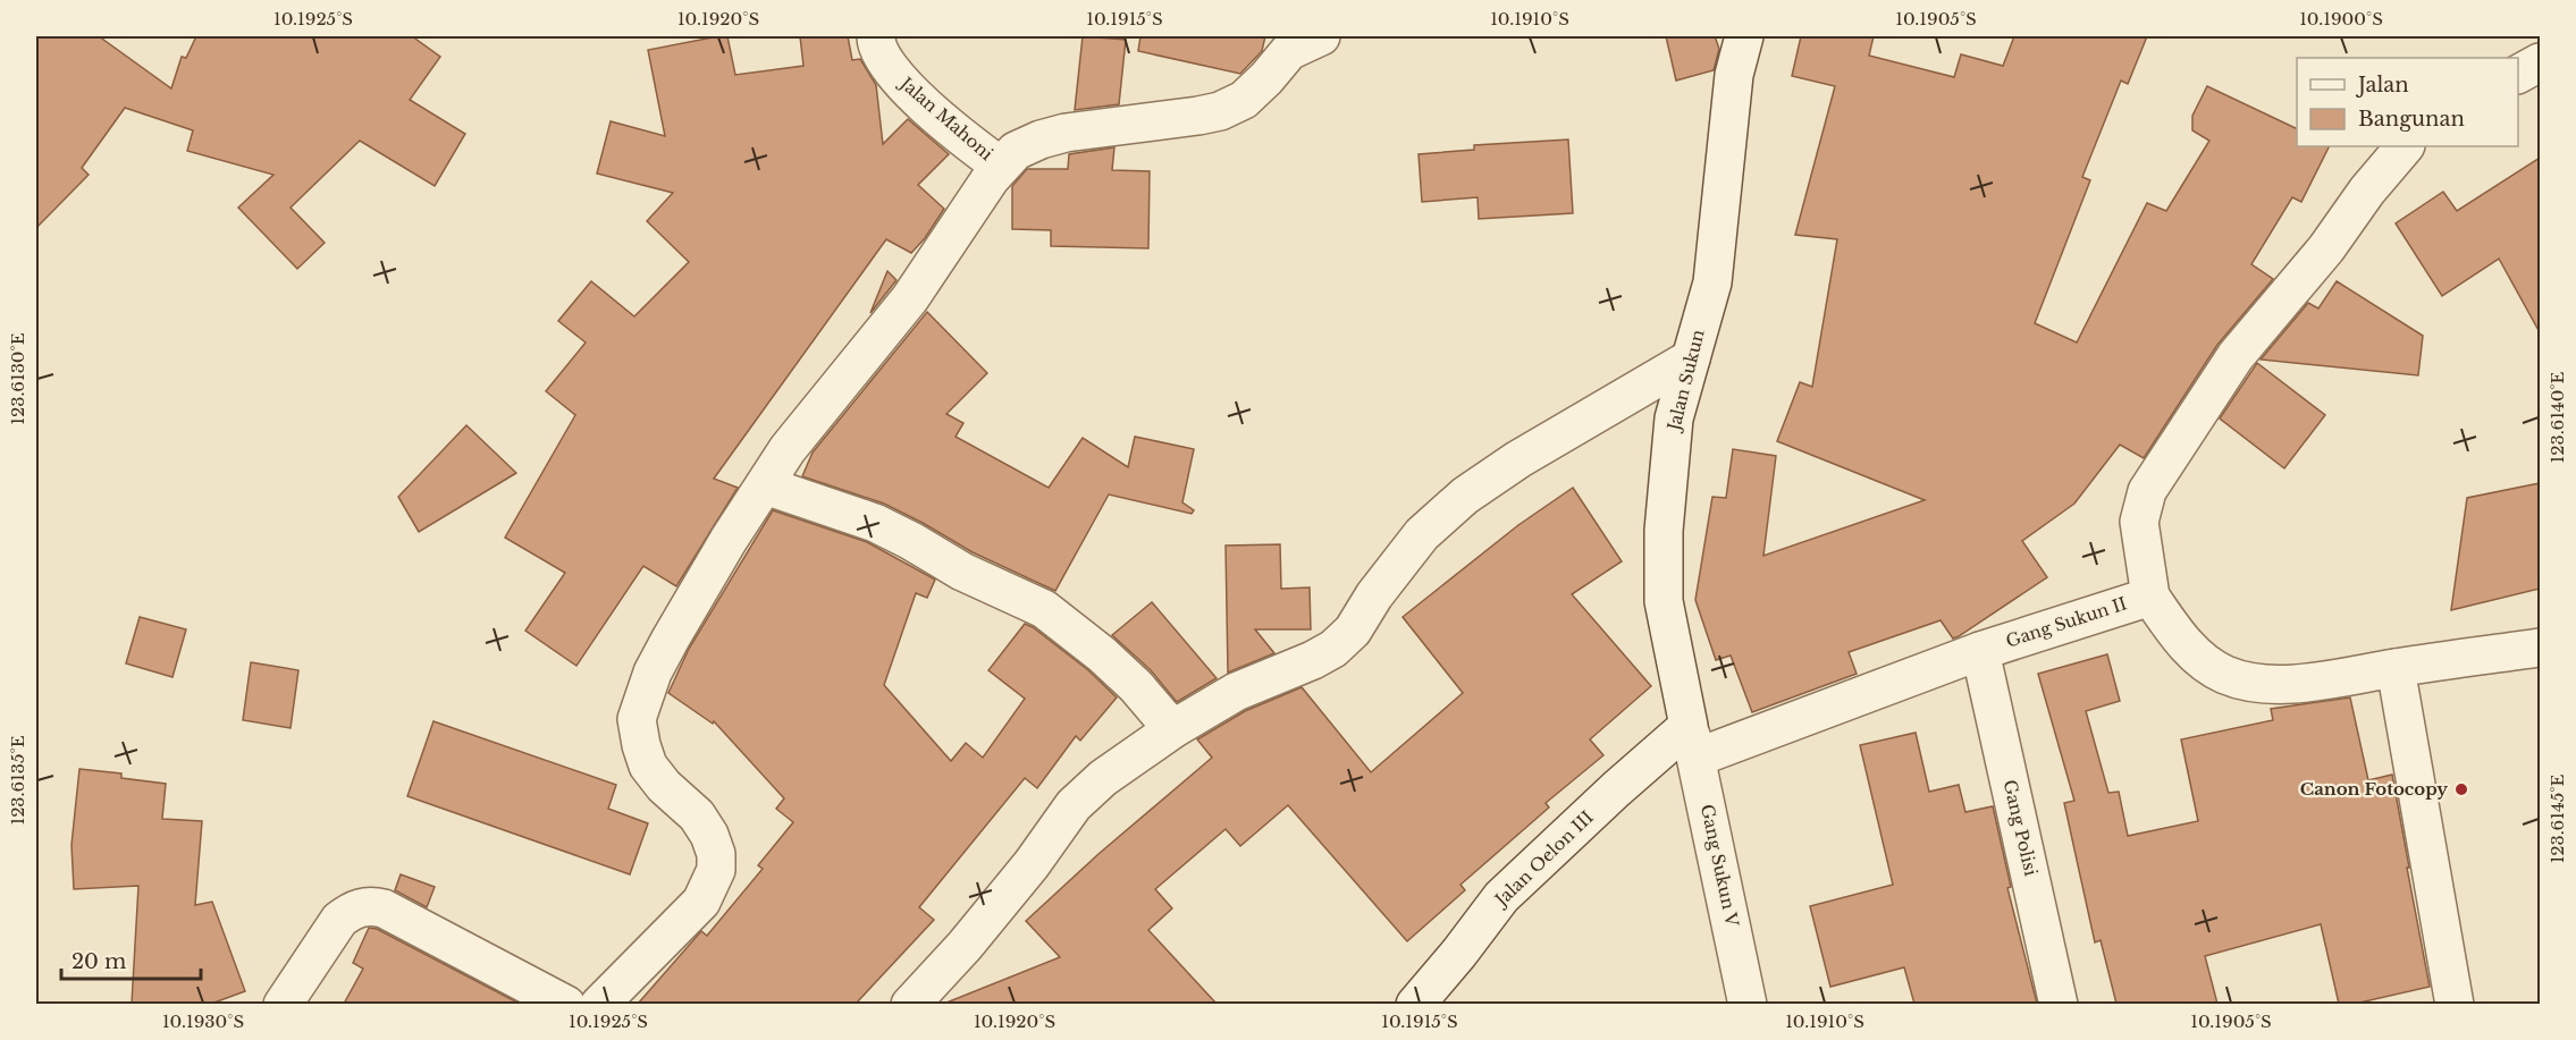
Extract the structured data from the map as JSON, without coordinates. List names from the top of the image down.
{
  "streets": {
    "street": [
      "Jalan Mahoni",
      "Jalan Sukun",
      "Gang Sukun II",
      "Gang Polisi",
      "Jalan Oelon III",
      "Gang Sukun V"
    ]
  },
  "crossings": [
    ["Jalan Sukun", "Gang Sukun II"],
    ["Jalan Sukun", "Jalan Oelon III"],
    ["Jalan Sukun", "Gang Sukun V"],
    ["Gang Sukun II", "Gang Polisi"],
    ["Gang Sukun II", "Jalan Oelon III"],
    ["Gang Sukun II", "Gang Sukun V"],
    ["Jalan Oelon III", "Gang Sukun V"]
  ],
  "places": ["Canon Fotocopy"],
  "legend": ["Jalan", "Bangunan"],
  "scale_bar": "20 m",
  "coordinates": [
    "10.1925°S",
    "10.1920°S",
    "10.1915°S",
    "10.1910°S",
    "10.1905°S",
    "10.1900°S",
    "123.6130°E",
    "123.6140°E",
    "123.6135°E",
    "123.6145°E",
    "10.1930°S"
  ]
}
